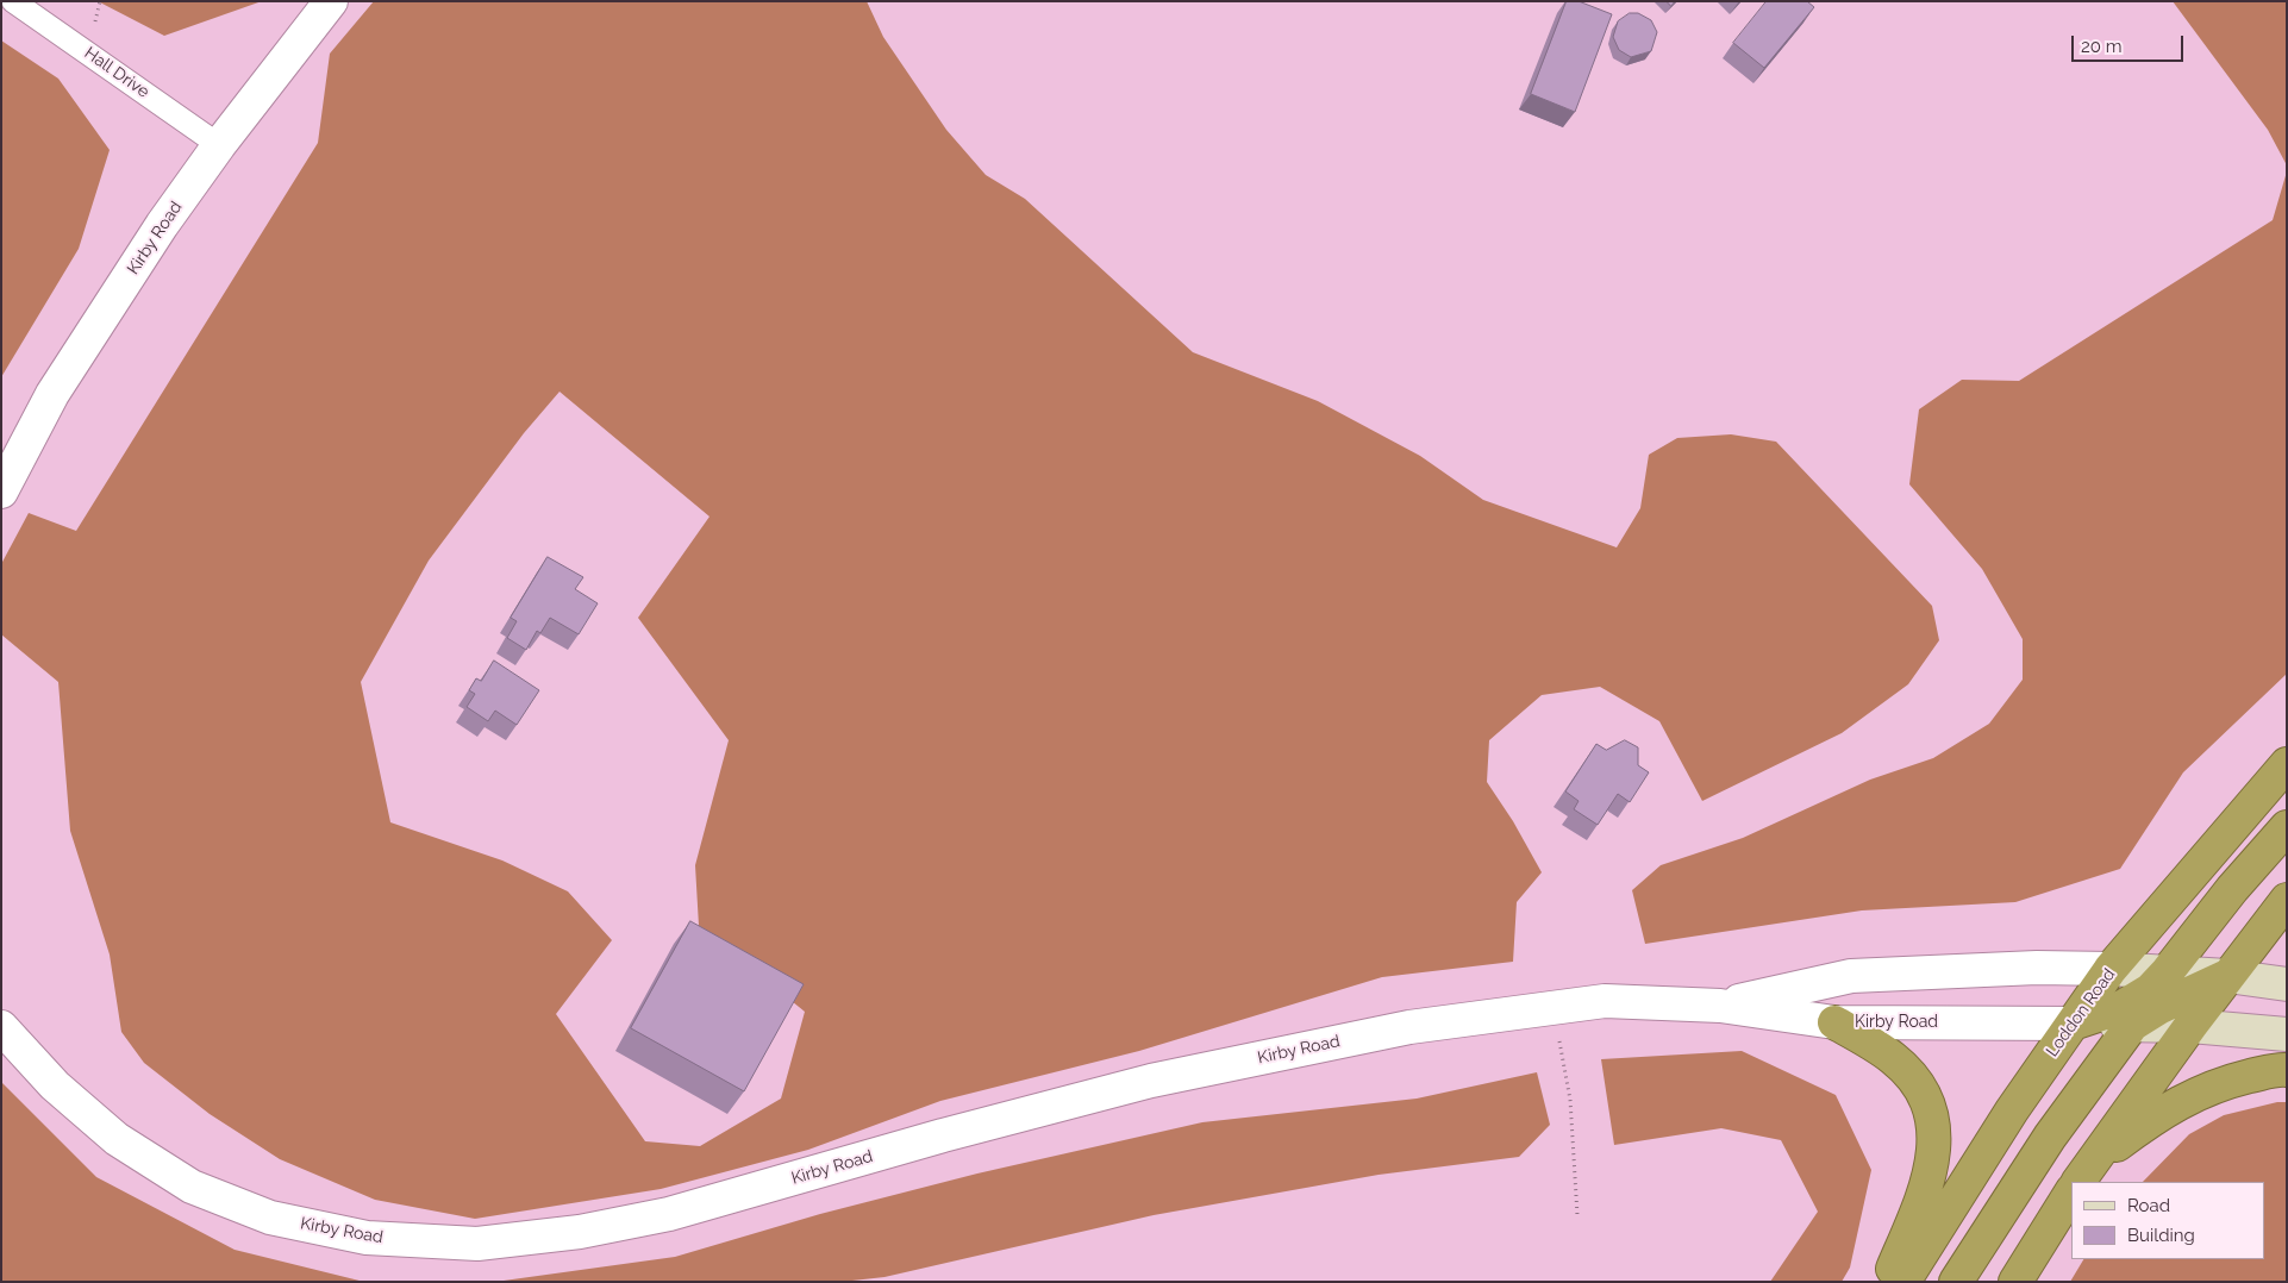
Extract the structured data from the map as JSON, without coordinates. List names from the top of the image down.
{
  "streets": {
    "highway": ["Loddon Road"],
    "street": ["Kirby Road"],
    "lane": ["Hall Drive"]
  },
  "crossings": [
    ["Hall Drive", "Kirby Road"],
    ["Kirby Road", "Loddon Road"]
  ],
  "legend": ["Road", "Building"],
  "scale_bar": "20 m"
}
